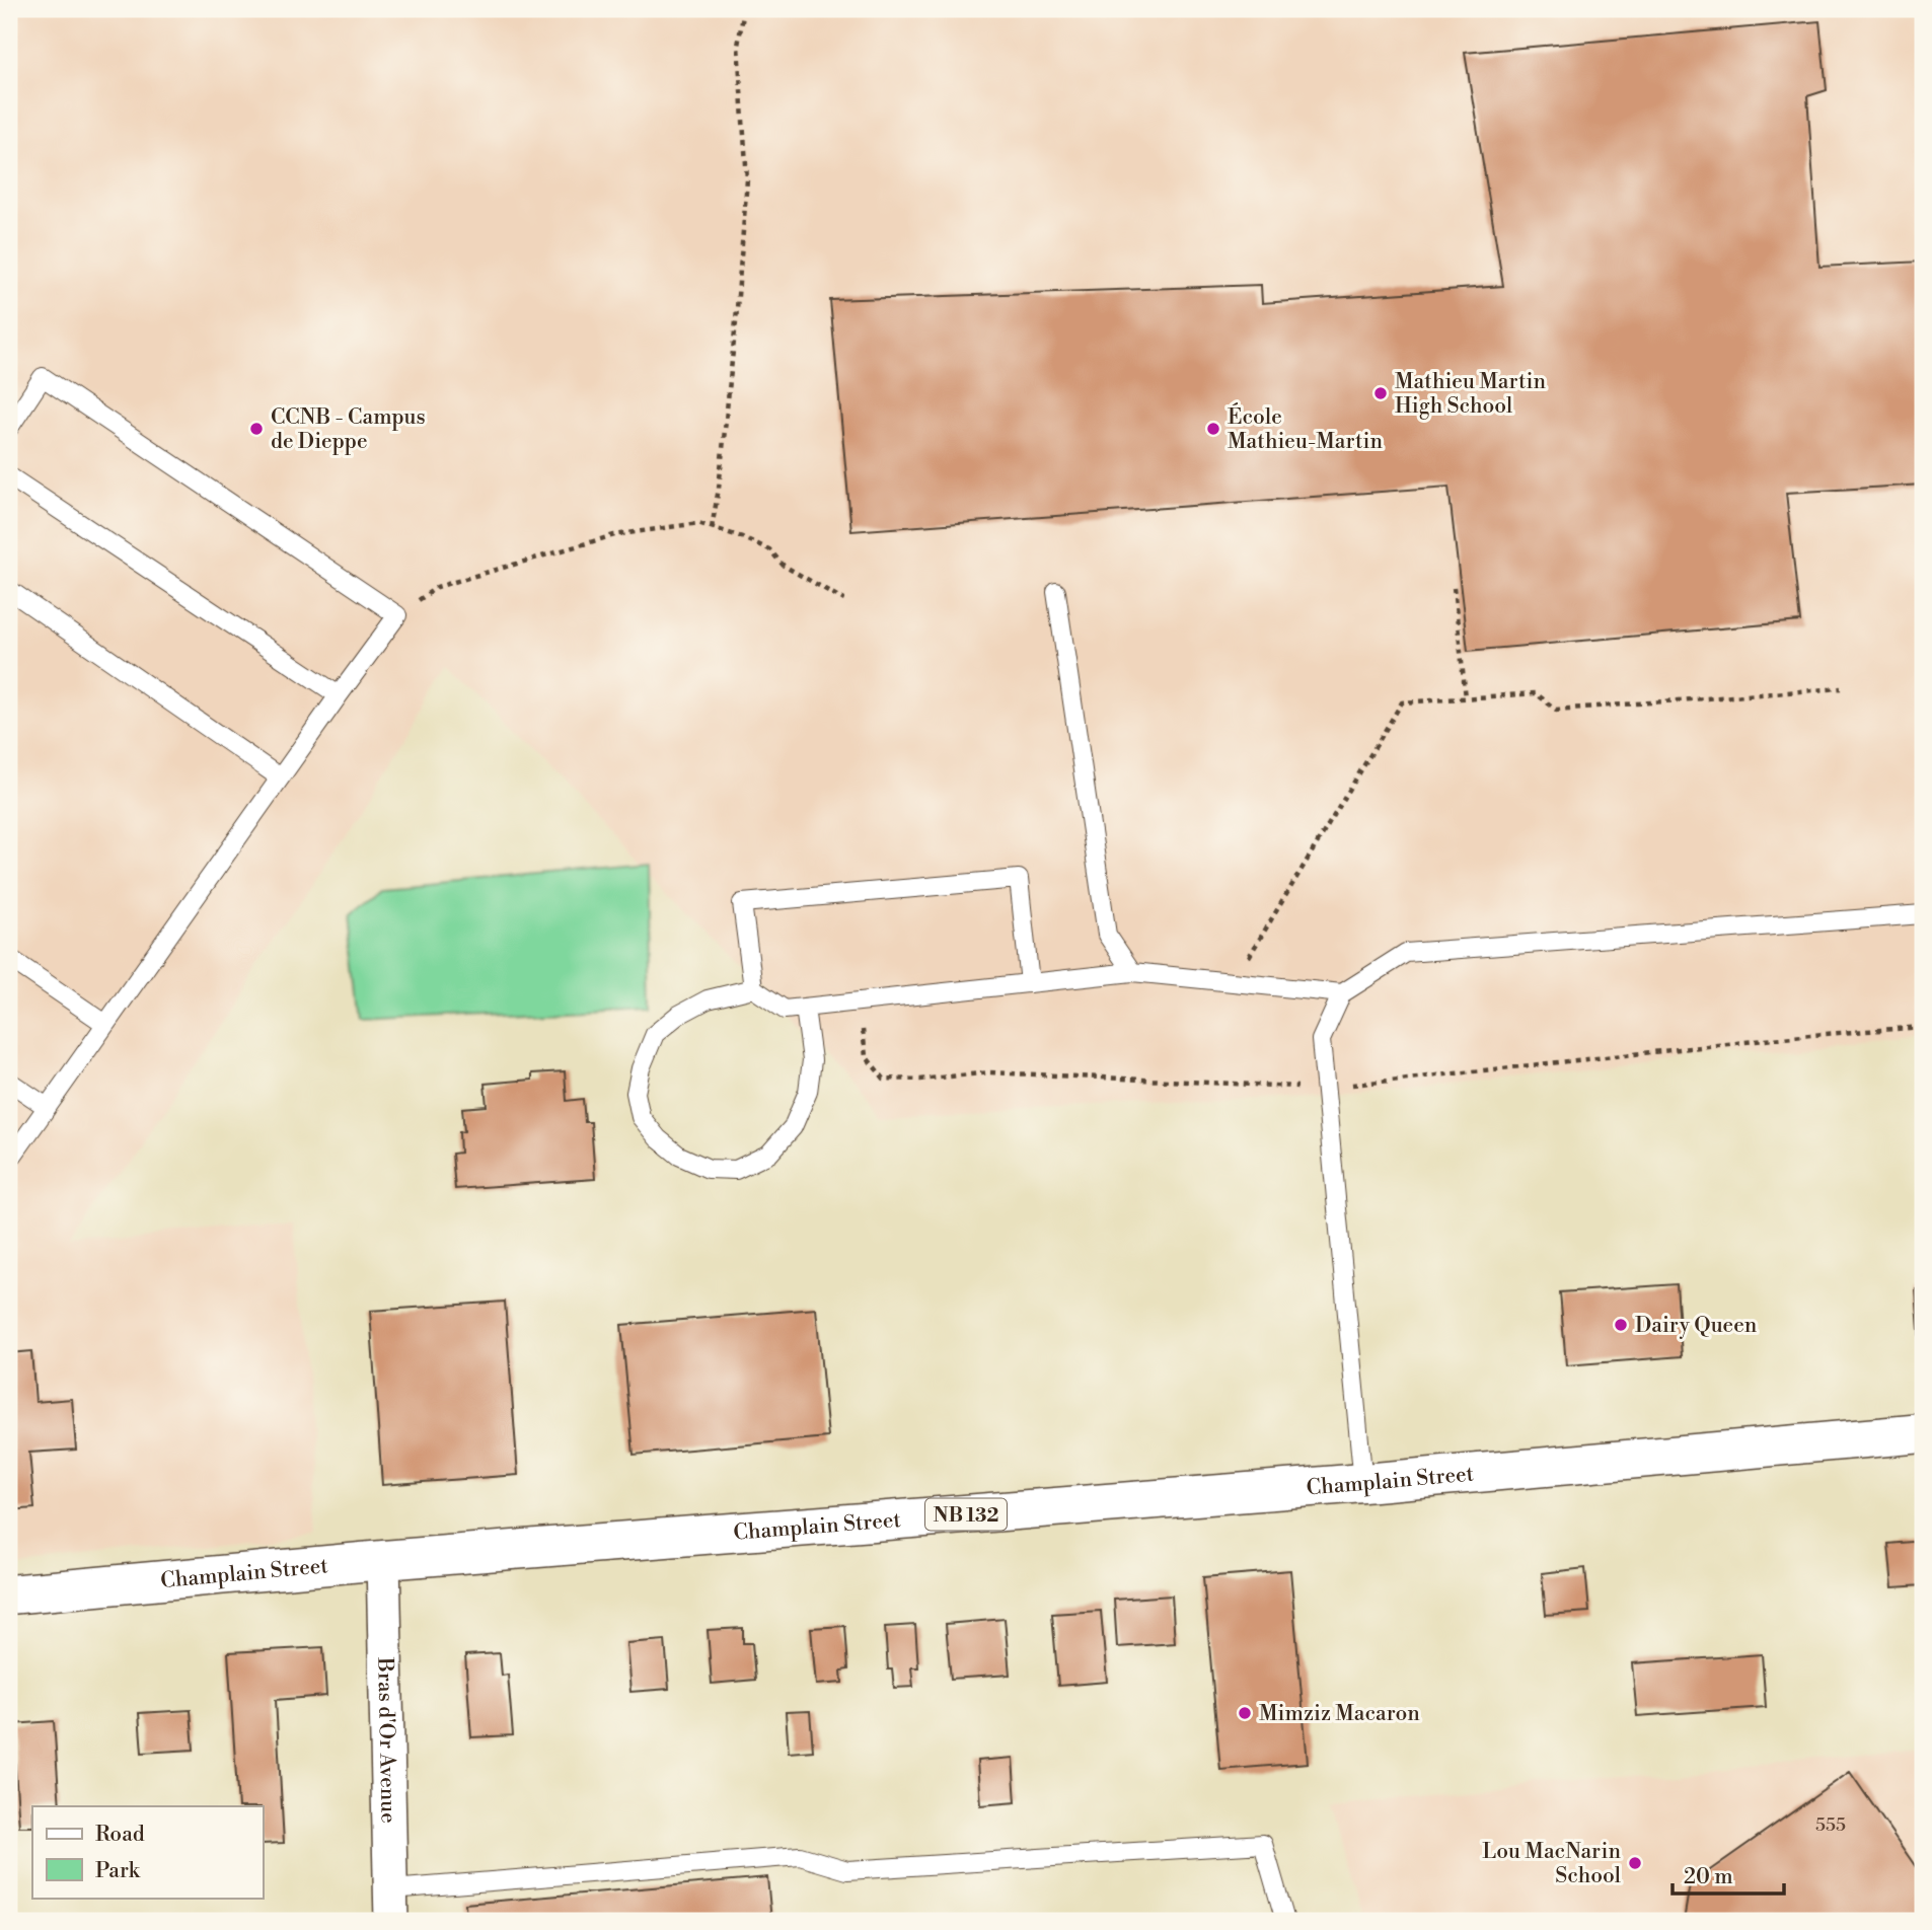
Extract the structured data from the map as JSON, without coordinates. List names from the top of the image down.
{
  "streets": {
    "main road": ["Champlain Street", "NB 132"],
    "street": ["Bras d'Or Avenue"]
  },
  "crossings": [
    ["Champlain Street", "Bras d'Or Avenue"]
  ],
  "places": [
    "Mathieu Martin High School",
    "CCNB - Campus de Dieppe",
    "École Mathieu-Martin",
    "Dairy Queen",
    "Mimziz Macaron",
    "Lou MacNarin School"
  ],
  "house_numbers": ["555"],
  "legend": ["Road", "Park"],
  "scale_bar": "20 m"
}
